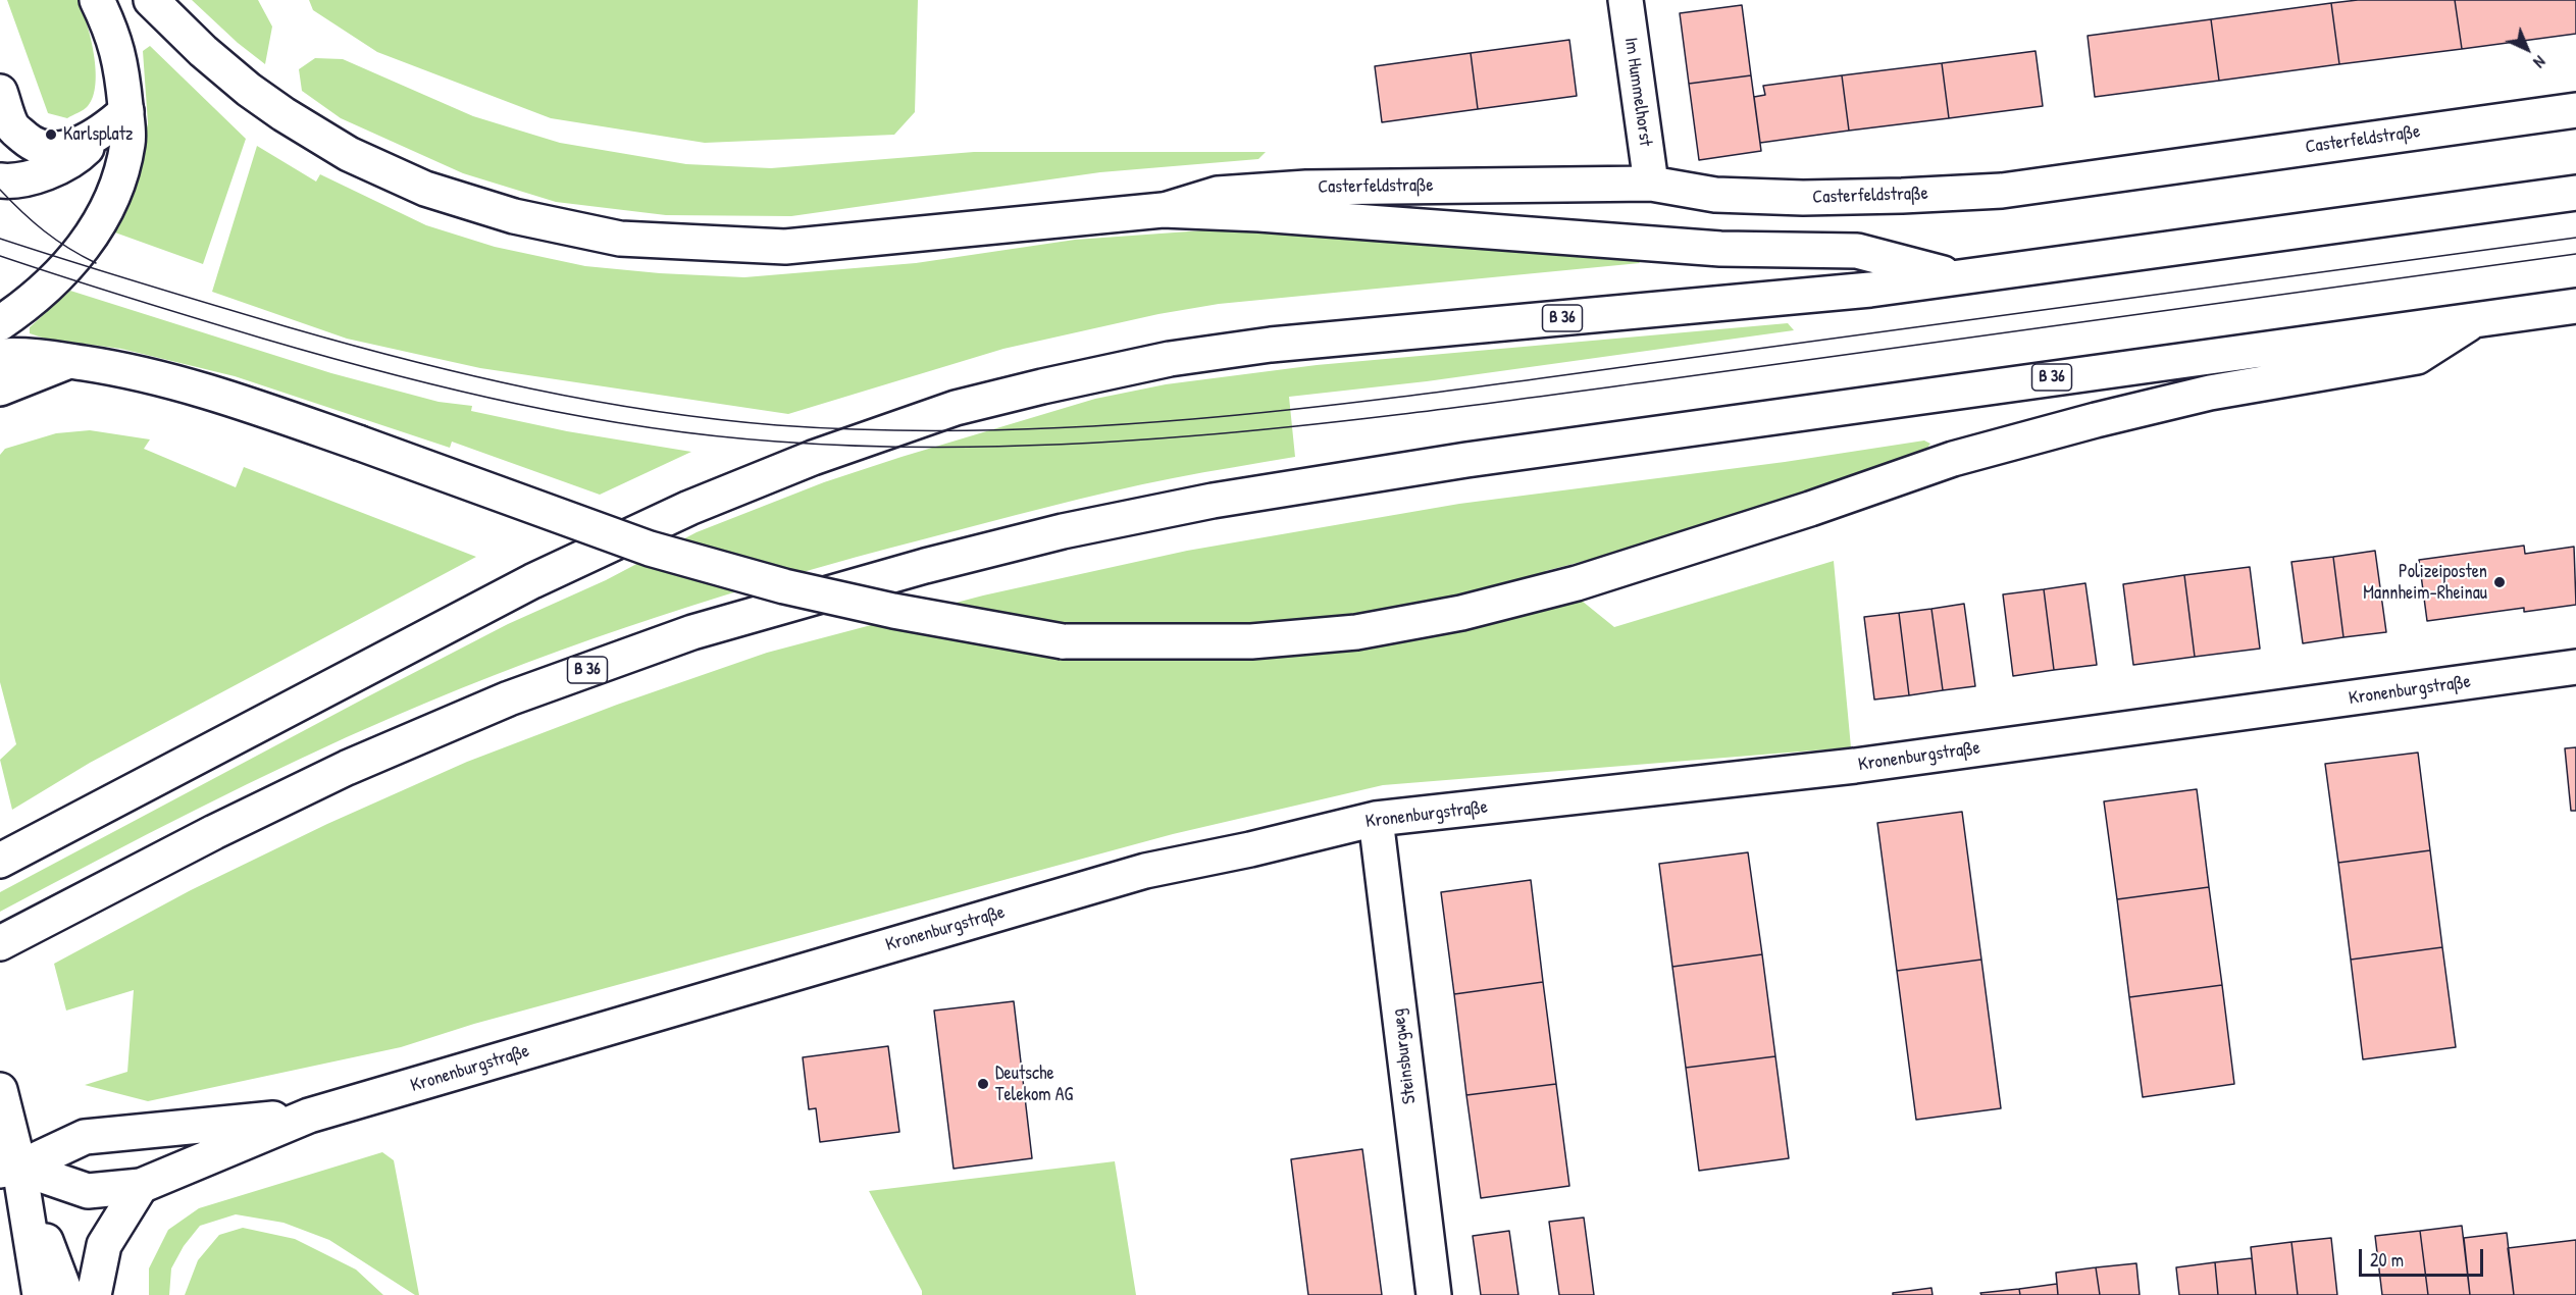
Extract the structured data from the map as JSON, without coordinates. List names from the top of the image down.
{
  "streets": {
    "main road": [
      "Im Hummelhorst",
      "Casterfeldstraße",
      "B 36",
      "Kronenburgstraße",
      "Steinsburgweg"
    ]
  },
  "crossings": [
    ["Im Hummelhorst", "Casterfeldstraße"],
    ["Kronenburgstraße", "Steinsburgweg"]
  ],
  "places": ["Karlsplatz", "Polizeiposten Mannheim-Rheinau", "Deutsche Telekom AG"],
  "scale_bar": "20 m",
  "north": "bottom right"
}
